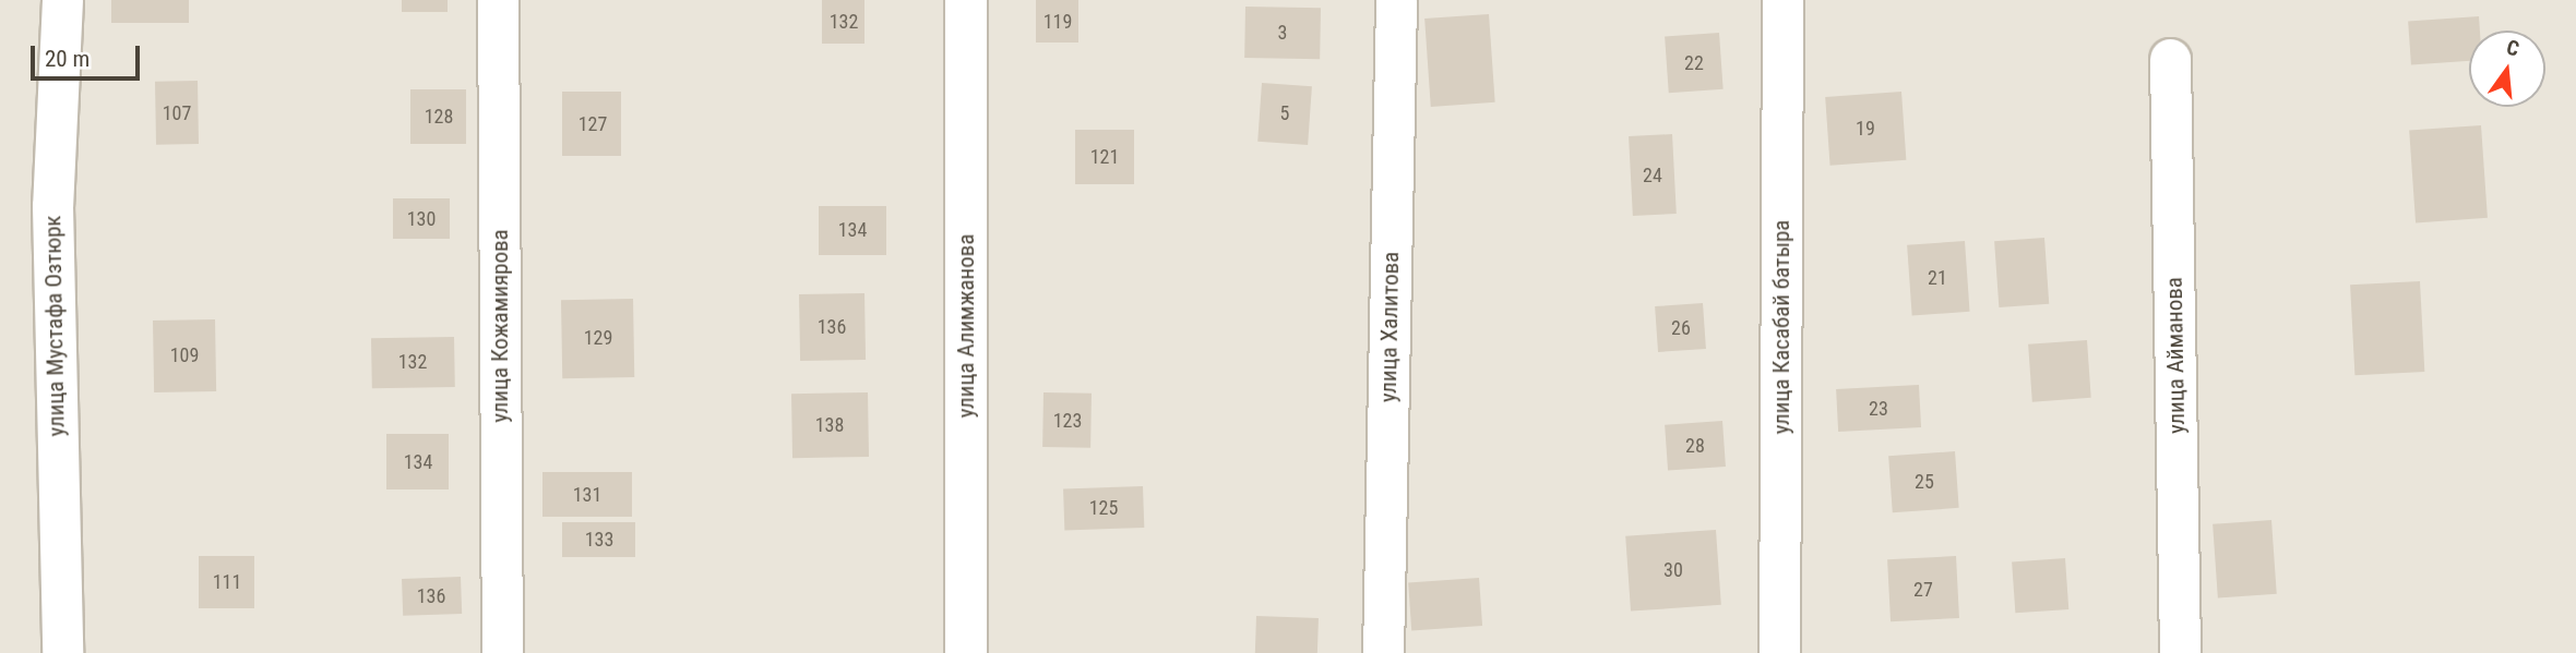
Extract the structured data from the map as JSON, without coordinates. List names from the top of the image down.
{
  "streets": {
    "street": [
      "улица Мустафа Озтюрк",
      "улица Кожамиярова",
      "улица Алимжанова",
      "улица Халитова",
      "улица Касабай батыра",
      "улица Айманова"
    ]
  },
  "house_numbers": [
    "132",
    "119",
    "3",
    "22",
    "107",
    "5",
    "128",
    "127",
    "19",
    "121",
    "24",
    "130",
    "134",
    "21",
    "136",
    "26",
    "129",
    "109",
    "132",
    "23",
    "123",
    "138",
    "28",
    "134",
    "25",
    "131",
    "125",
    "133",
    "30",
    "111",
    "27",
    "136"
  ],
  "scale_bar": "20 m",
  "north": "top"
}
